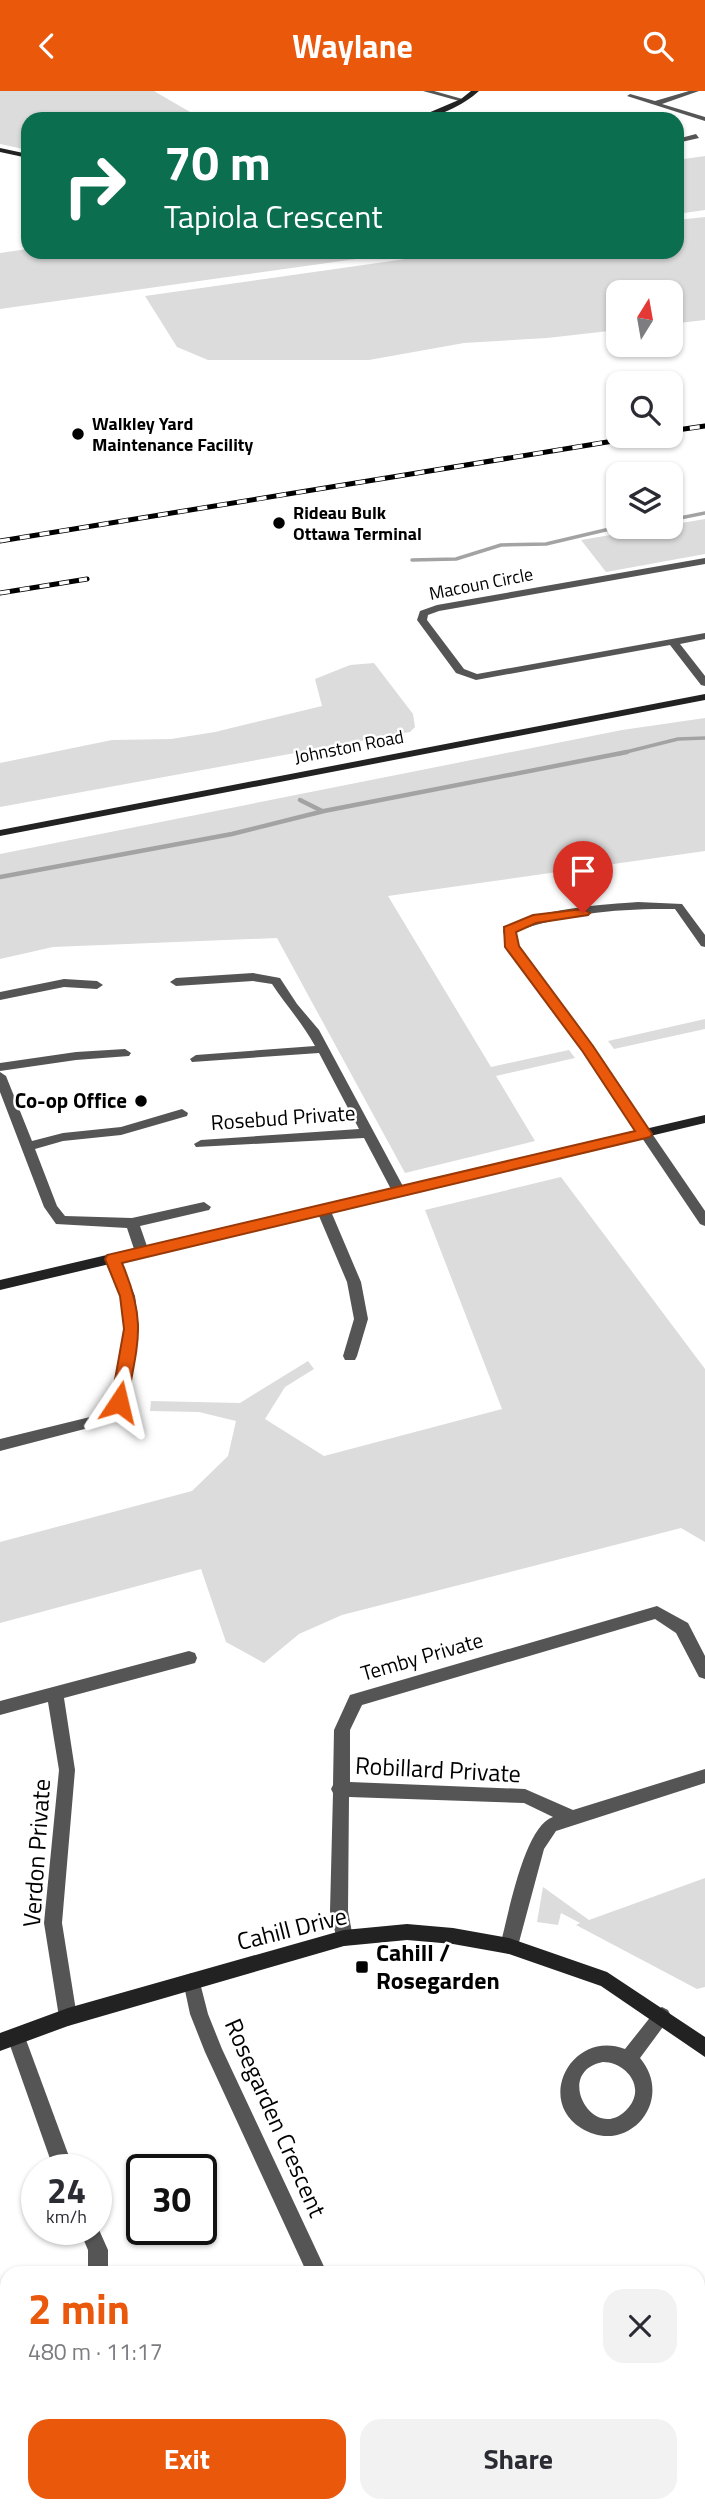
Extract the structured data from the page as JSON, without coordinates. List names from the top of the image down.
{
  "streets": {
    "street": [
      "Macoun Circle",
      "Johnston Road",
      "Rosebud Private",
      "Temby Private",
      "Robillard Private",
      "Verdon Private",
      "Cahill Drive",
      "Rosegarden Crescent"
    ]
  },
  "crossings": [
    ["Temby Private", "Robillard Private"],
    ["Temby Private", "Cahill Drive"],
    ["Verdon Private", "Cahill Drive"],
    ["Cahill Drive", "Rosegarden Crescent"]
  ],
  "places": {
    "other": ["Walkley Yard Maintenance Facility", "Rideau Bulk Ottawa Terminal", "Co-op Office"],
    "transit": ["Cahill / Rosegarden"]
  },
  "north": "top",
  "page": {
    "header": "Waylane",
    "turn": ["70 m", "Tapiola Crescent"],
    "speed": "24 km/h",
    "limit": "30",
    "heading": ["2 min", "480 m · 11:17"],
    "buttons": ["Exit", "Share"]
  }
}
